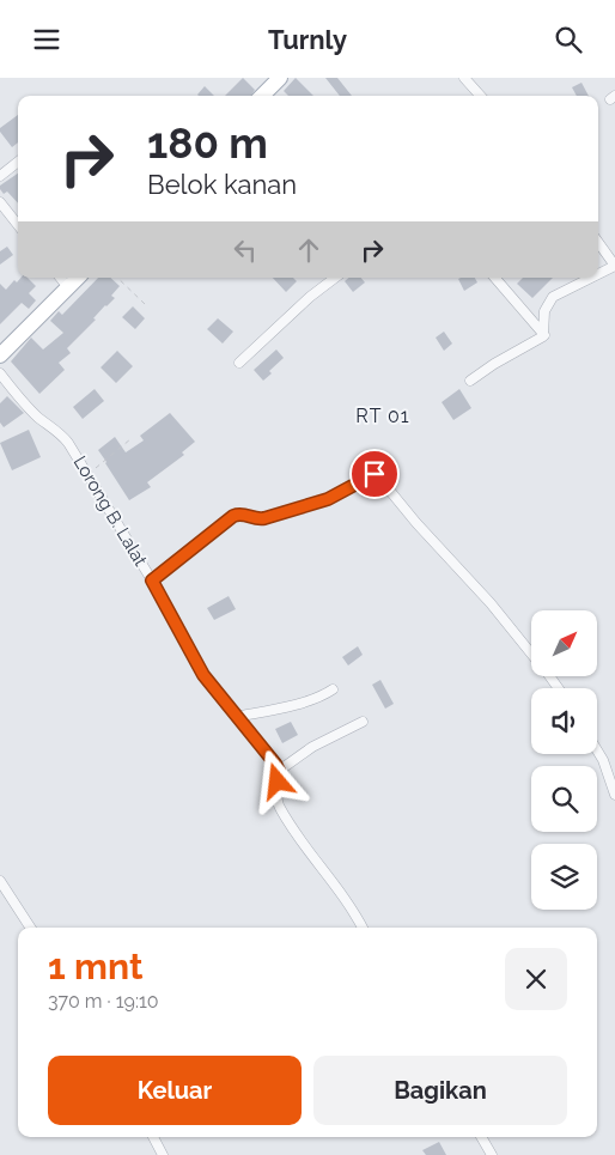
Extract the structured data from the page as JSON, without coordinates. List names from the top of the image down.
{
  "streets": {
    "street": ["Lorong B. Lalat"]
  },
  "districts": ["RT 01"],
  "north": "top right",
  "page": {
    "header": "Turnly",
    "turn": ["180 m", "Belok kanan"],
    "heading": ["1 mnt", "370 m · 19:10"],
    "buttons": ["Keluar", "Bagikan"]
  }
}
